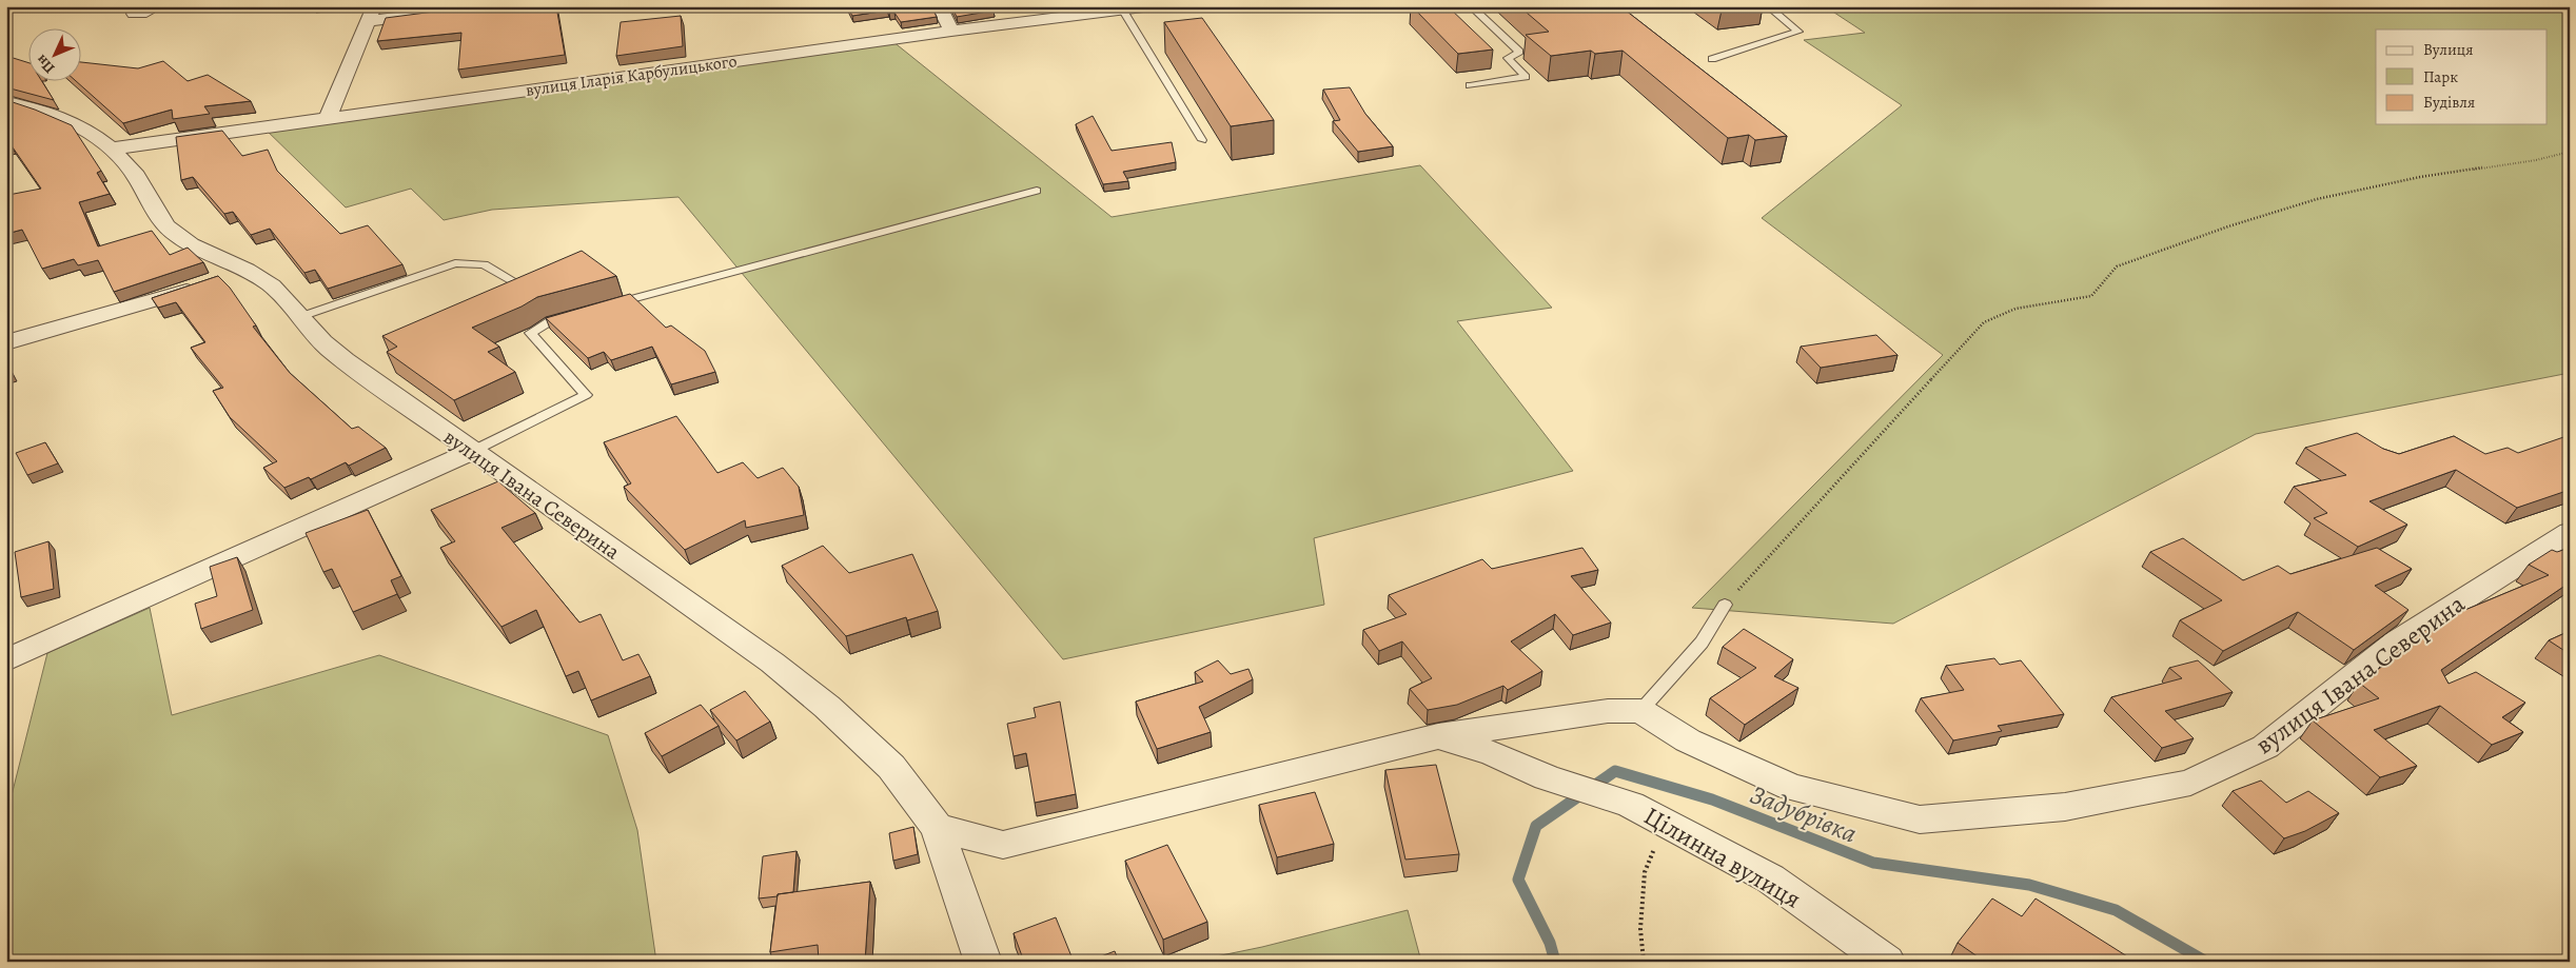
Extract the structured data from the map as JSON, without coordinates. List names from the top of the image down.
{
  "streets": {
    "street": ["вулиця Іларія Карбулицького", "вулиця Івана Северина", "Цілинна вулиця"]
  },
  "crossings": [
    ["вулиця Іларія Карбулицького", "вулиця Івана Северина"]
  ],
  "water": ["Задубрівка"],
  "legend": ["Вулиця", "Парк", "Будівля"],
  "north": "bottom left"
}
